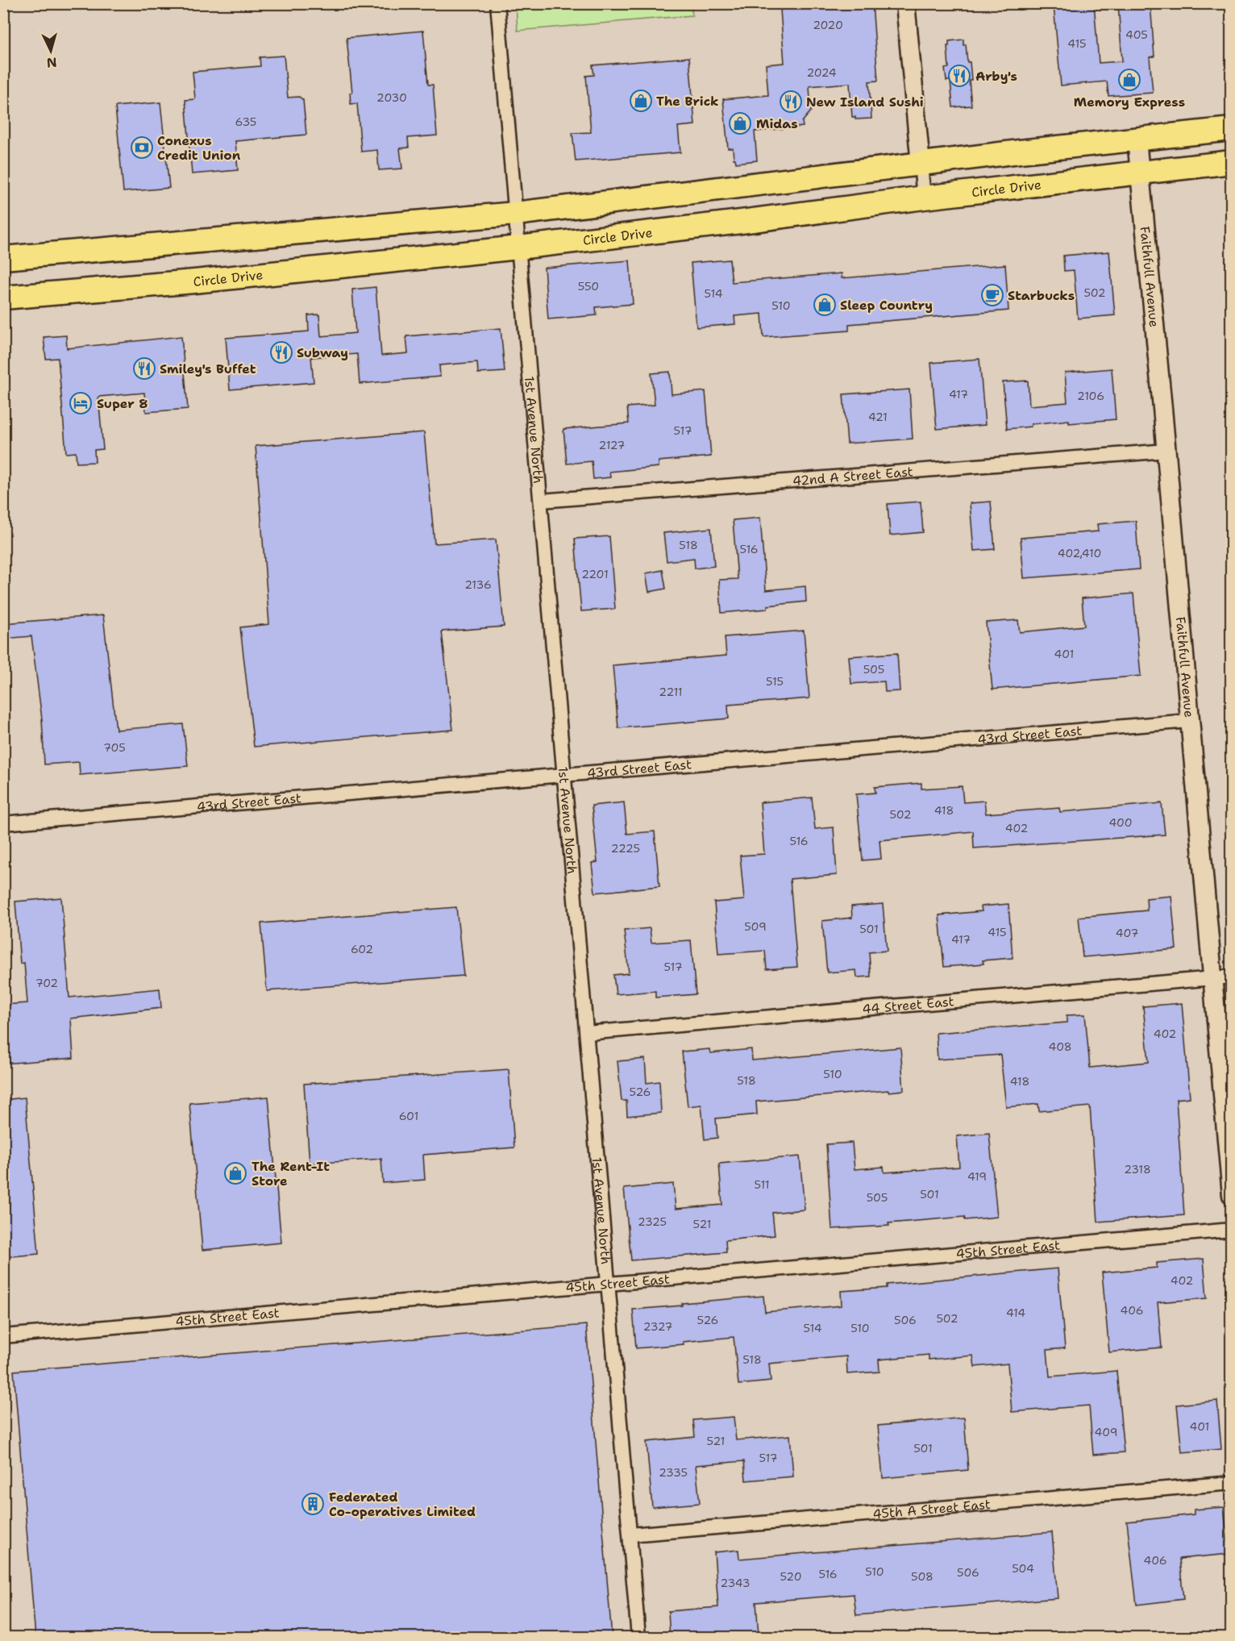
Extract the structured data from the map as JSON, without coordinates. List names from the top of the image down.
{
  "streets": {
    "highway": ["Circle Drive"],
    "street": [
      "Faithfull Avenue",
      "1st Avenue North",
      "42nd A Street East",
      "43rd Street East",
      "44 Street East",
      "45th Street East",
      "45th A Street East"
    ]
  },
  "crossings": [
    ["Circle Drive", "Faithfull Avenue"],
    ["Circle Drive", "1st Avenue North"],
    ["Faithfull Avenue", "42nd A Street East"],
    ["Faithfull Avenue", "43rd Street East"],
    ["Faithfull Avenue", "44 Street East"],
    ["1st Avenue North", "42nd A Street East"],
    ["1st Avenue North", "43rd Street East"],
    ["1st Avenue North", "44 Street East"],
    ["1st Avenue North", "45th Street East"],
    ["1st Avenue North", "45th A Street East"]
  ],
  "places": {
    "restaurant": [
      "Arby's",
      "New Island Sushi",
      "Subway",
      "Smiley's Buffet"
    ],
    "shop": [
      "Memory Express",
      "The Brick",
      "Midas",
      "Sleep Country",
      "The Rent-It Store"
    ],
    "bank": ["Conexus Credit Union"],
    "cafe": ["Starbucks"],
    "hotel": ["Super 8"],
    "building": ["Federated Co-operatives Limited"]
  },
  "house_numbers": [
    "2020",
    "405",
    "415",
    "2024",
    "2030",
    "635",
    "550",
    "502",
    "514",
    "510",
    "417",
    "2106",
    "421",
    "517",
    "2127",
    "518",
    "516",
    "402,410",
    "2201",
    "2136",
    "401",
    "505",
    "515",
    "2211",
    "705",
    "418",
    "502",
    "400",
    "402",
    "516",
    "2225",
    "509",
    "501",
    "415",
    "407",
    "417",
    "602",
    "517",
    "702",
    "402",
    "408",
    "510",
    "518",
    "418",
    "526",
    "601",
    "2318",
    "419",
    "511",
    "501",
    "505",
    "2325",
    "521",
    "402",
    "406",
    "414",
    "502",
    "526",
    "506",
    "2327",
    "514",
    "510",
    "518",
    "401",
    "409",
    "521",
    "501",
    "517",
    "2335",
    "406",
    "504",
    "510",
    "506",
    "516",
    "520",
    "508",
    "2343"
  ],
  "north": "bottom"
}
